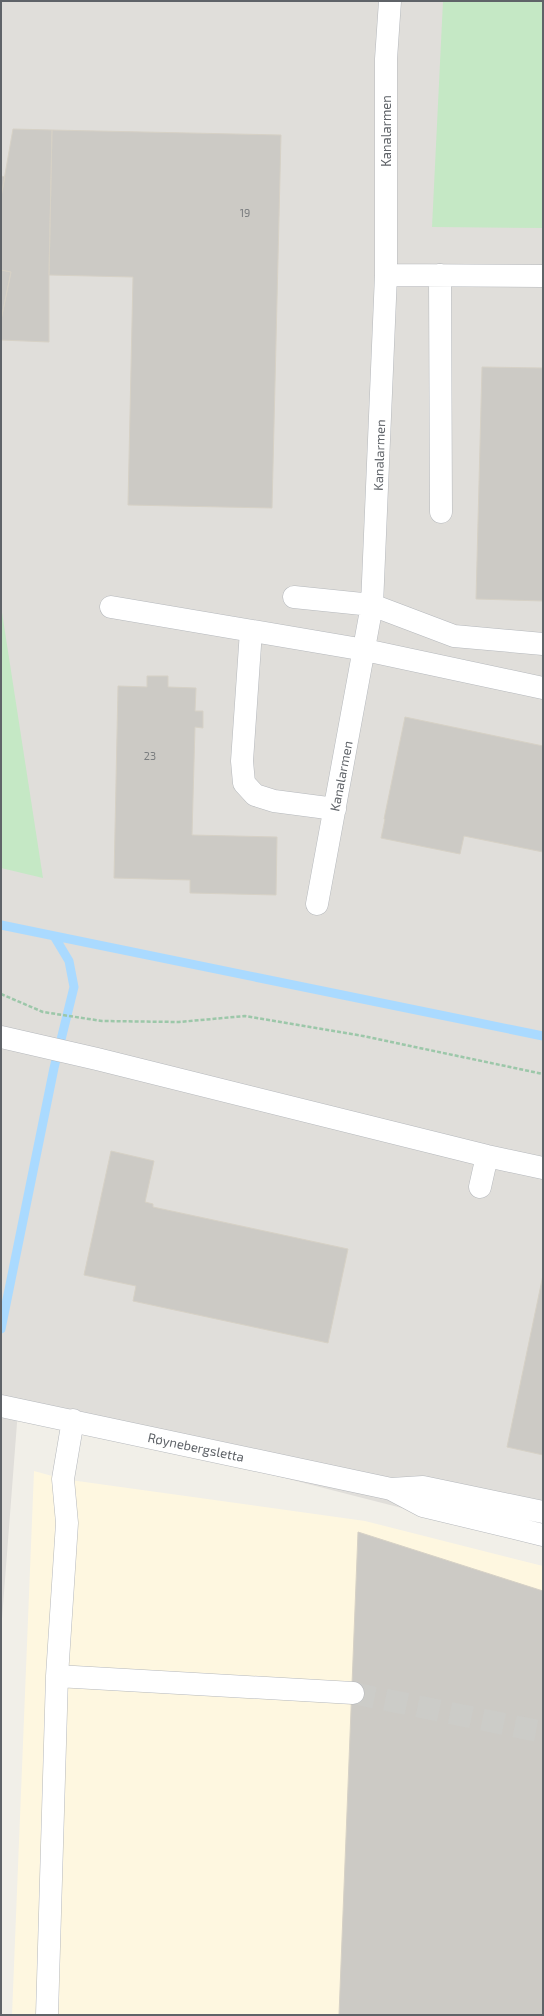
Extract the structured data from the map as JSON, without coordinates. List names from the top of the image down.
{
  "streets": {
    "street": ["Kanalarmen", "Røynebergsletta"]
  },
  "house_numbers": ["19", "23"]
}
